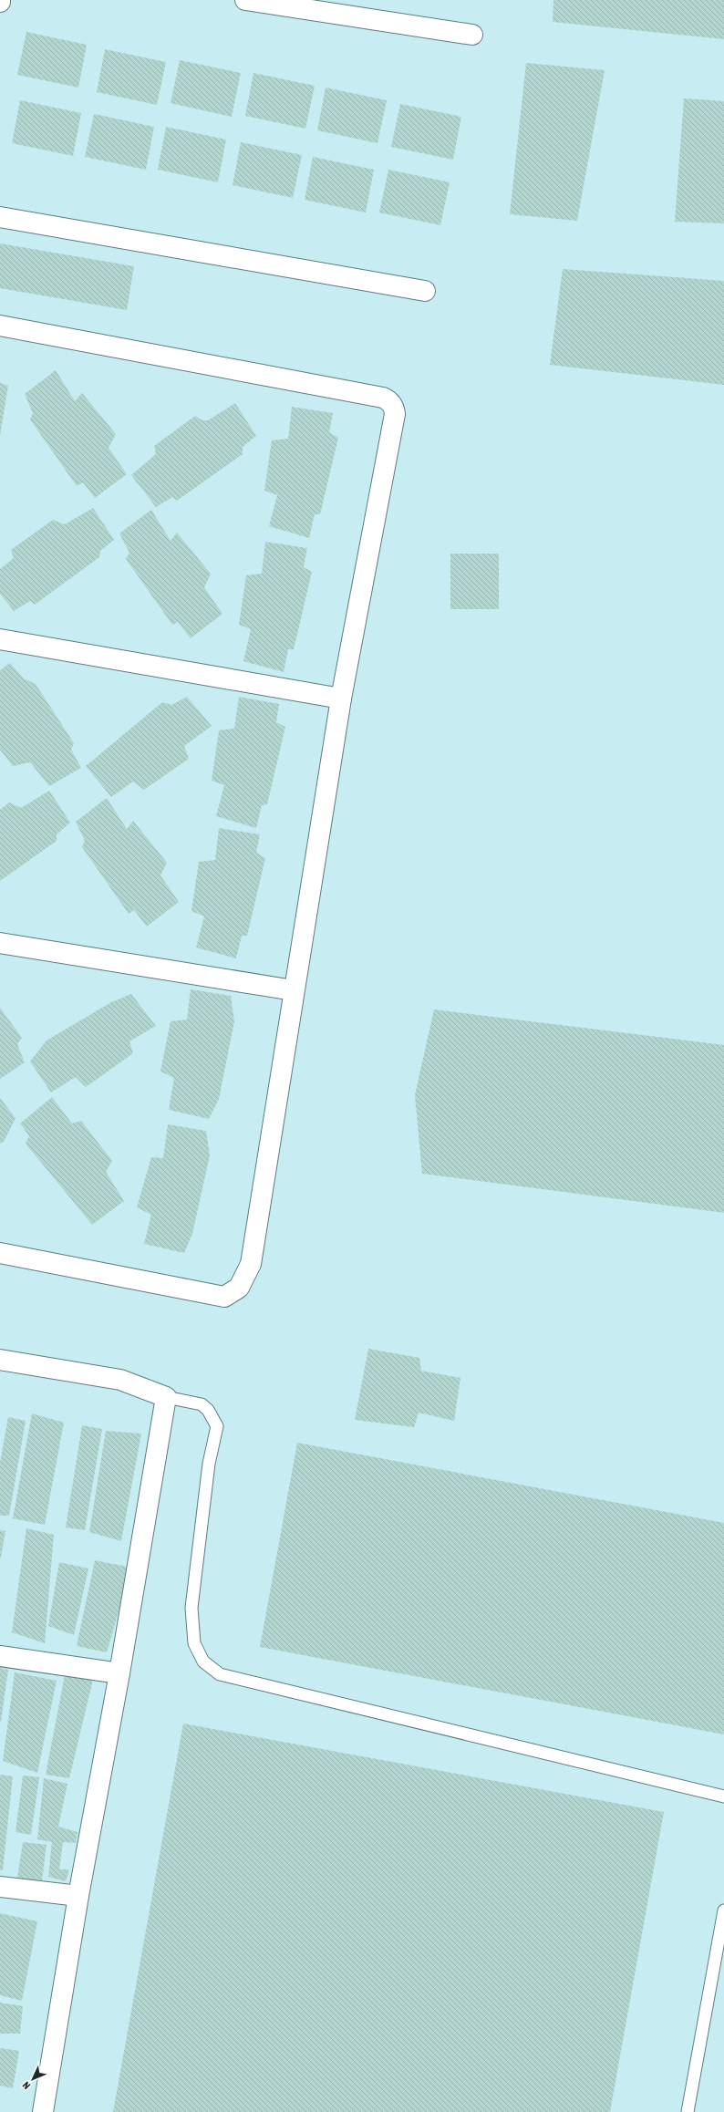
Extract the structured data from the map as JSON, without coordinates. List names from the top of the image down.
{
  "north": "bottom left"
}
